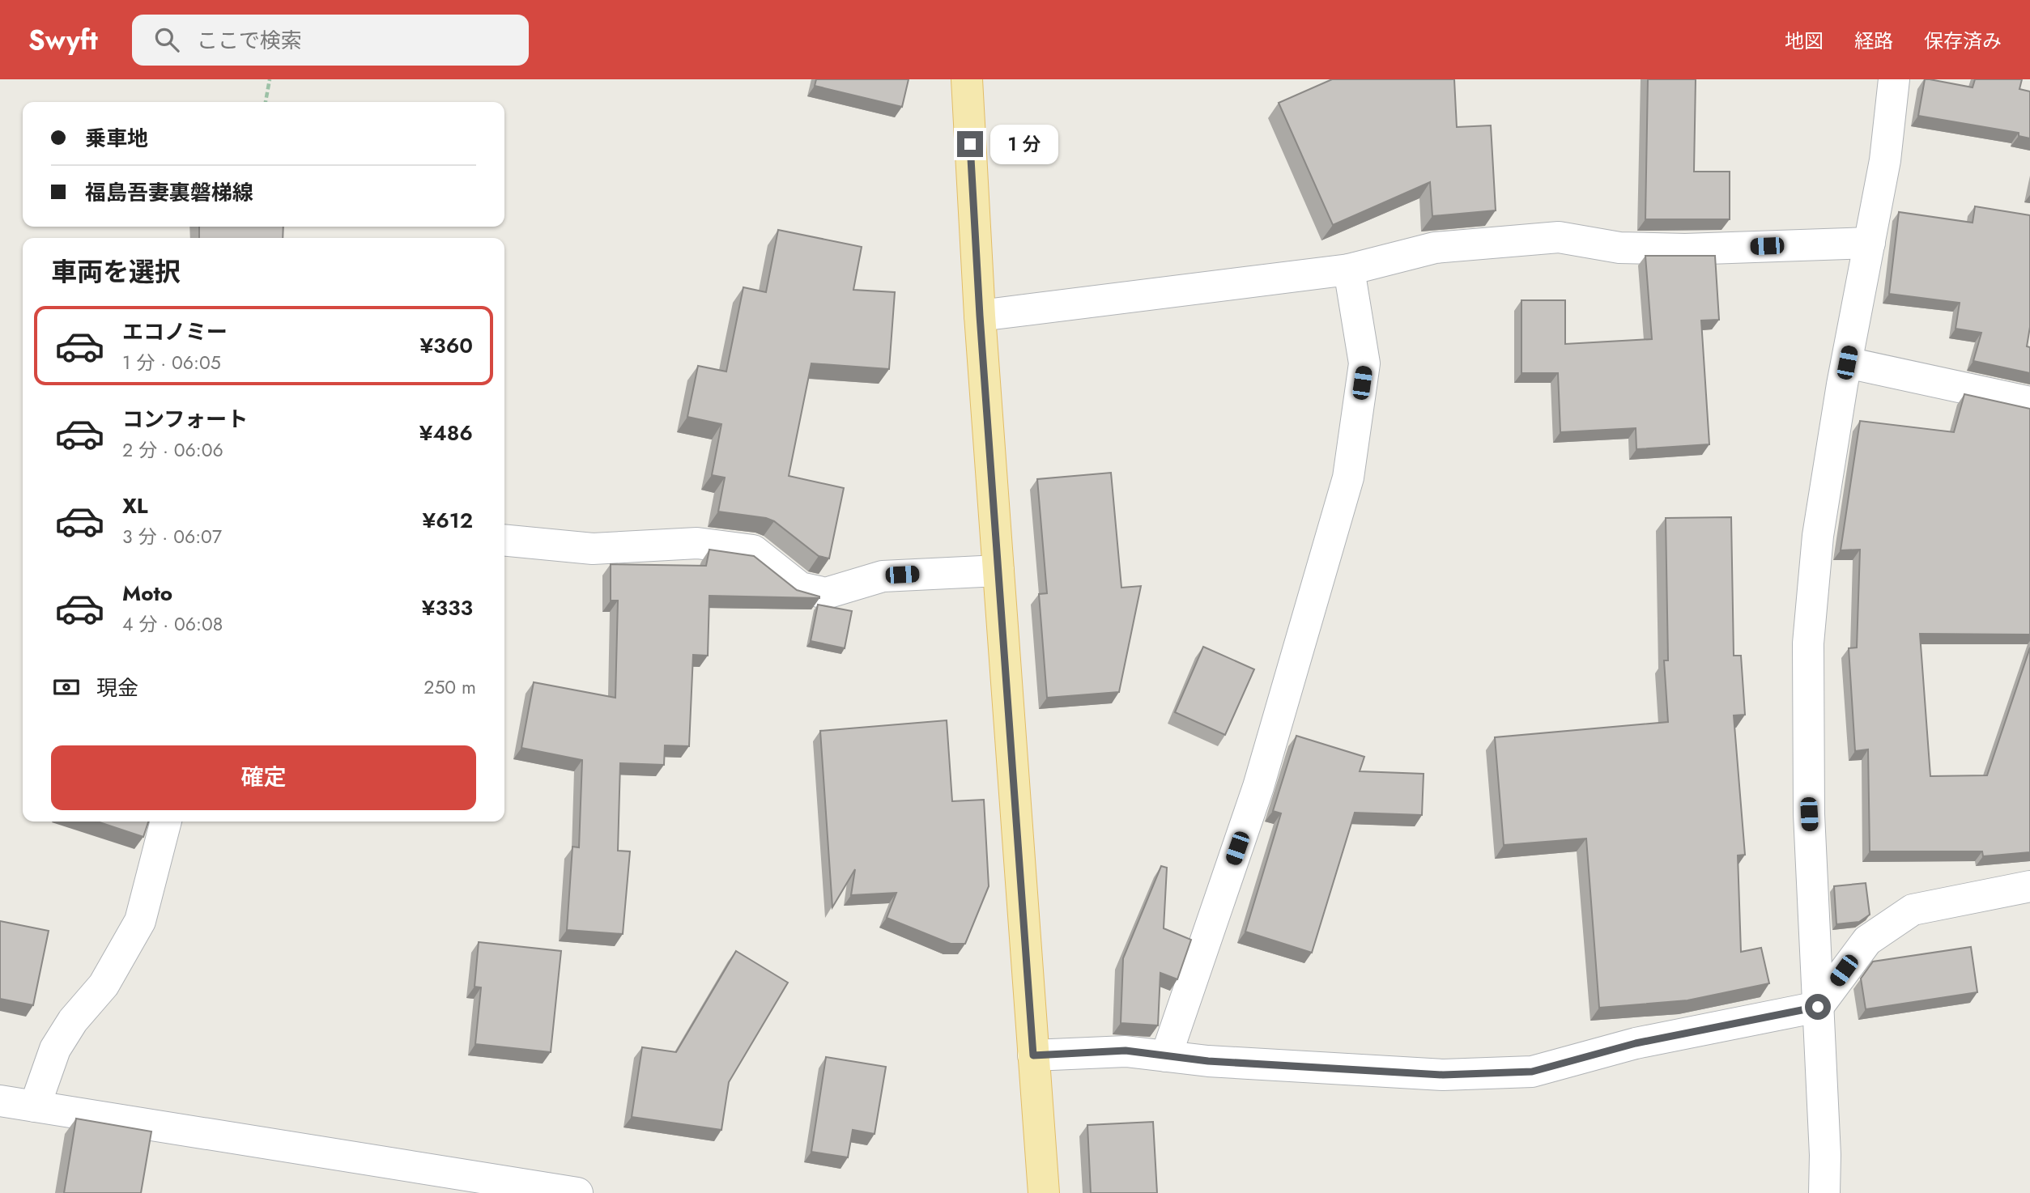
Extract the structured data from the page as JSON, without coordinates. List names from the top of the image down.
{
  "page": {
    "header": "Swyft",
    "search": "ここで検索",
    "nav": ["地図", "経路", "保存済み"],
    "banner": ["乗車地", "福島吾妻裏磐梯線"],
    "bubble": "1 分",
    "heading": "車両を選択",
    "list": [
      {
        "name": "エコノミー",
        "note": "1 分 · 06:05",
        "value": "¥360"
      },
      {
        "name": "コンフォート",
        "note": "2 分 · 06:06",
        "value": "¥486"
      },
      {
        "name": "XL",
        "note": "3 分 · 06:07",
        "value": "¥612"
      },
      {
        "name": "Moto",
        "note": "4 分 · 06:08",
        "value": "¥333"
      }
    ],
    "pay": ["現金", "250 m"],
    "buttons": "確定"
  }
}
